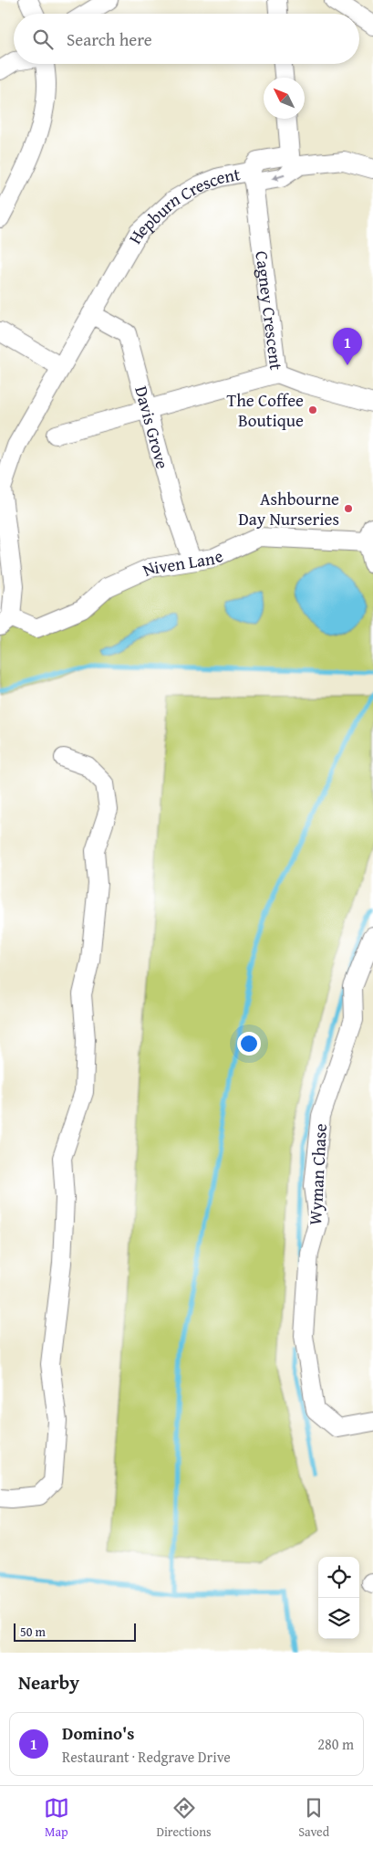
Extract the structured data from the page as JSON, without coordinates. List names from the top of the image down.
{
  "streets": {
    "street": [
      "Hepburn Crescent",
      "Cagney Crescent",
      "Davis Grove",
      "Niven Lane",
      "Wyman Chase"
    ]
  },
  "crossings": [
    ["Hepburn Crescent", "Cagney Crescent"],
    ["Hepburn Crescent", "Davis Grove"],
    ["Hepburn Crescent", "Niven Lane"],
    ["Cagney Crescent", "Davis Grove"],
    ["Davis Grove", "Niven Lane"]
  ],
  "places": ["The Coffee Boutique", "Ashbourne Day Nurseries"],
  "scale_bar": "50 m",
  "north": "top left",
  "page": {
    "search": "Search here",
    "pins": "1",
    "scale": "50 m",
    "heading": "Nearby",
    "list": [
      {
        "mark": "1",
        "name": "Domino's",
        "note": "Restaurant · Redgrave Drive",
        "value": "280 m"
      }
    ],
    "nav": ["Map", "Directions", "Saved"]
  }
}
